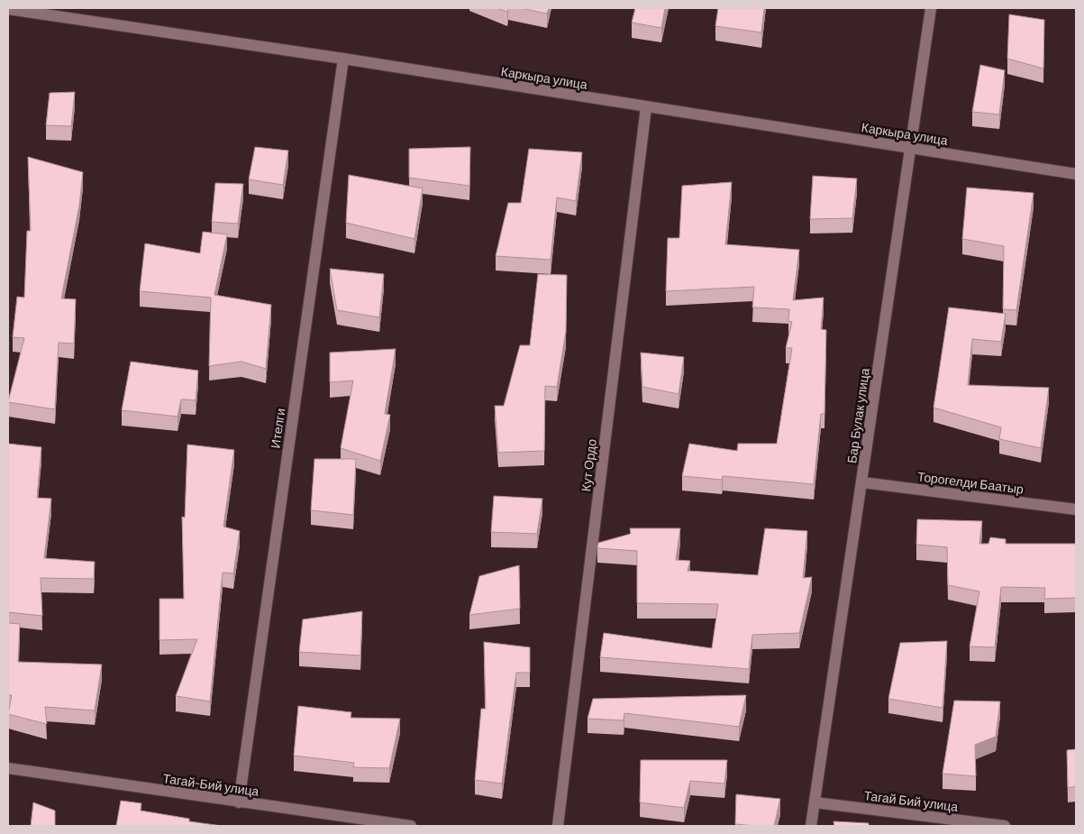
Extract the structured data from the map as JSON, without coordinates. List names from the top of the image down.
{
  "streets": {
    "street": [
      "Каркыра улица",
      "Бар Булак улица",
      "Ителги",
      "Кут Ордо",
      "Торогелди Баатыр",
      "Тагай-Бий улица",
      "Тагай Бий улица"
    ]
  },
  "crossings": [
    ["Каркыра улица", "Бар Булак улица"],
    ["Каркыра улица", "Ителги"],
    ["Каркыра улица", "Кут Ордо"],
    ["Бар Булак улица", "Торогелди Баатыр"],
    ["Бар Булак улица", "Тагай Бий улица"],
    ["Ителги", "Тагай-Бий улица"]
  ]
}
